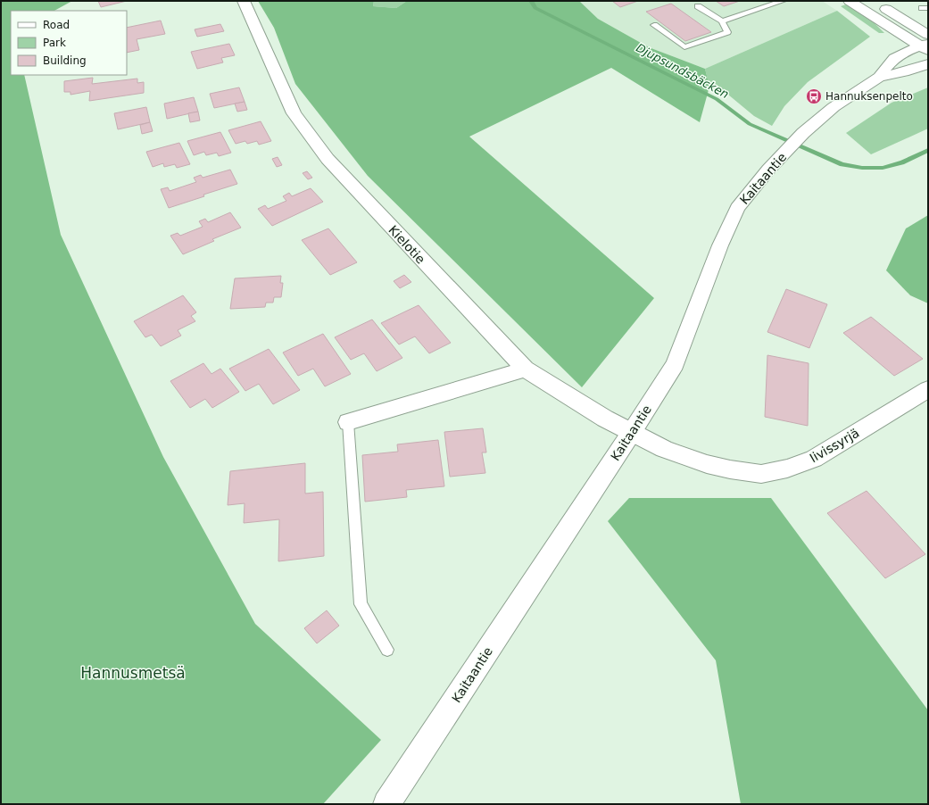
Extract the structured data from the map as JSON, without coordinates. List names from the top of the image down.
{
  "streets": {
    "main road": ["Kaitaantie", "Kielotie", "Iivissyrjä"]
  },
  "crossings": [
    ["Kaitaantie", "Kielotie"],
    ["Kaitaantie", "Iivissyrjä"],
    ["Kielotie", "Iivissyrjä"]
  ],
  "water": ["Djupsundsbäcken"],
  "parks": ["Hannusmetsä"],
  "places": {
    "bus stop": ["Hannuksenpelto"]
  },
  "legend": ["Road", "Park", "Building"]
}
